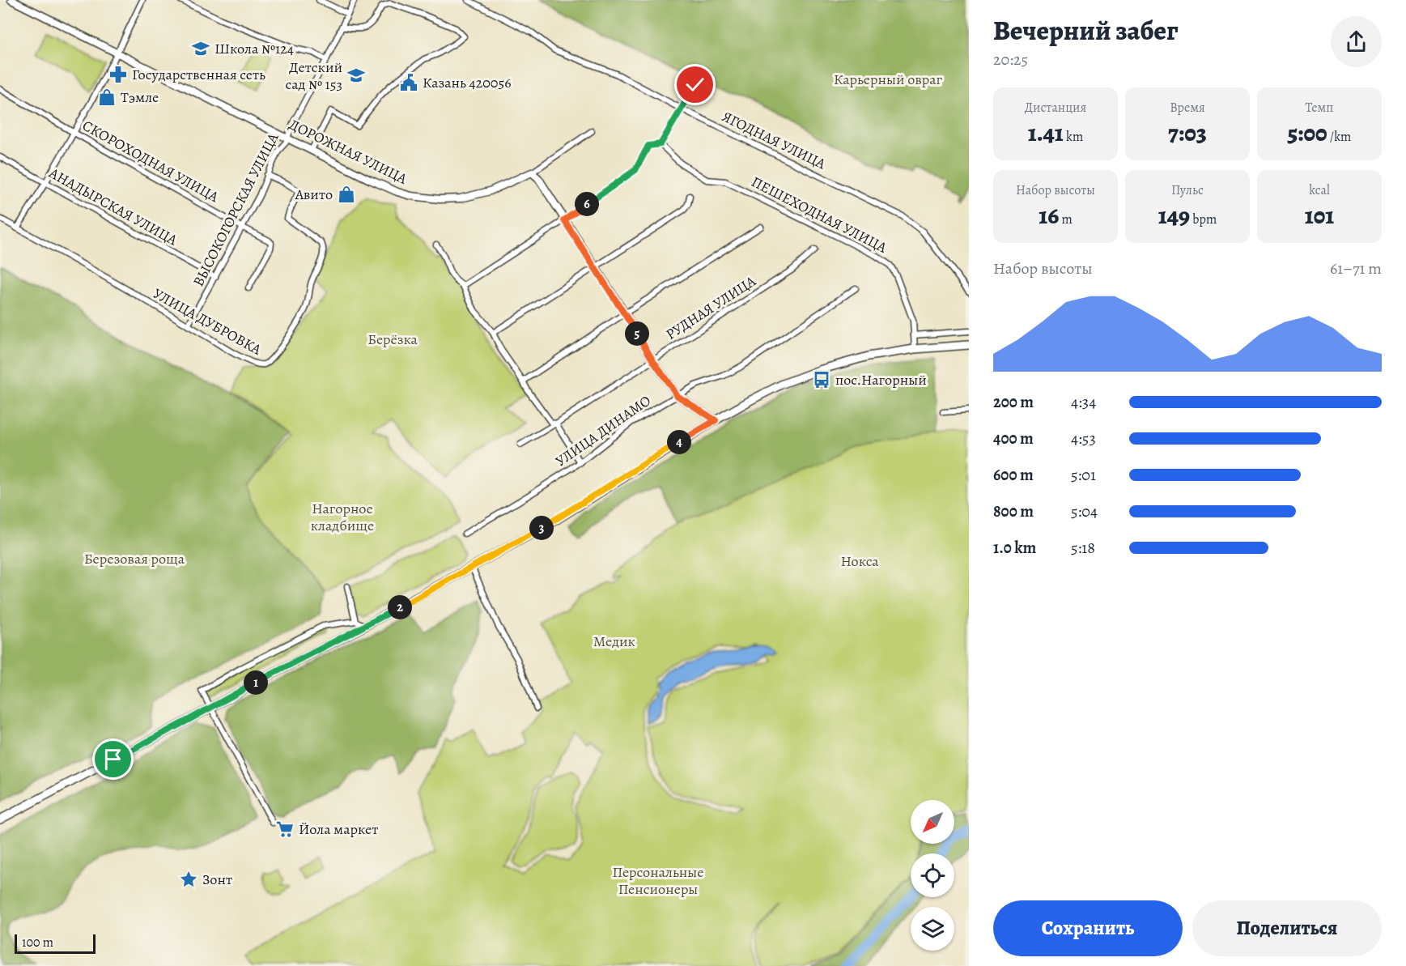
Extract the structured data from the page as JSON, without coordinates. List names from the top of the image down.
{
  "streets": {
    "street": [
      "ЯГОДНАЯ УЛИЦА",
      "ДОРОЖНАЯ УЛИЦА",
      "СКОРОХОДНАЯ УЛИЦА",
      "АНАДЫРСКАЯ УЛИЦА",
      "ВЫСОКОГОРСКАЯ УЛИЦА",
      "ПЕШЕХОДНАЯ УЛИЦА",
      "РУДНАЯ УЛИЦА",
      "УЛИЦА ДУБРОВКА",
      "УЛИЦА ДИНАМО"
    ]
  },
  "crossings": [
    ["ДОРОЖНАЯ УЛИЦА", "ВЫСОКОГОРСКАЯ УЛИЦА"],
    ["СКОРОХОДНАЯ УЛИЦА", "ВЫСОКОГОРСКАЯ УЛИЦА"],
    ["АНАДЫРСКАЯ УЛИЦА", "ВЫСОКОГОРСКАЯ УЛИЦА"],
    ["ВЫСОКОГОРСКАЯ УЛИЦА", "УЛИЦА ДУБРОВКА"]
  ],
  "parks": [
    "Карьерный овраг",
    "Берёзка",
    "Нагорное кладбище",
    "Березовая роща",
    "Нокса",
    "Медик",
    "Персональные Пенсионеры"
  ],
  "places": {
    "school or university": ["Школа №124", "Детский сад № 153"],
    "pharmacy": ["Государственная сеть"],
    "public building": ["Казань 420056"],
    "shop": ["Тэмле", "Авито"],
    "bus stop": ["пос.Нагорный"],
    "supermarket": ["Йола маркет"],
    "place": ["Зонт"]
  },
  "scale_bar": "100 m",
  "north": "bottom left",
  "page": {
    "heading": ["Вечерний забег", "20:25"],
    "stats": [
      ["Дистанция", "1.41 km"],
      ["Время", "7:03"],
      ["Темп", "5:00 /km"],
      ["Набор высоты", "16 m"],
      ["Пульс", "149 bpm"],
      ["kcal", "101"]
    ],
    "pins": [
      "6",
      "5",
      "4",
      "3",
      "2",
      "1"
    ],
    "chart": ["Набор высоты", "61–71 m"],
    "list": [
      {
        "name": "200 m",
        "note": "4:34"
      },
      {
        "name": "400 m",
        "note": "4:53"
      },
      {
        "name": "600 m",
        "note": "5:01"
      },
      {
        "name": "800 m",
        "note": "5:04"
      },
      {
        "name": "1.0 km",
        "note": "5:18"
      }
    ],
    "buttons": ["Сохранить", "Поделиться"],
    "scale": "100 m"
  }
}
